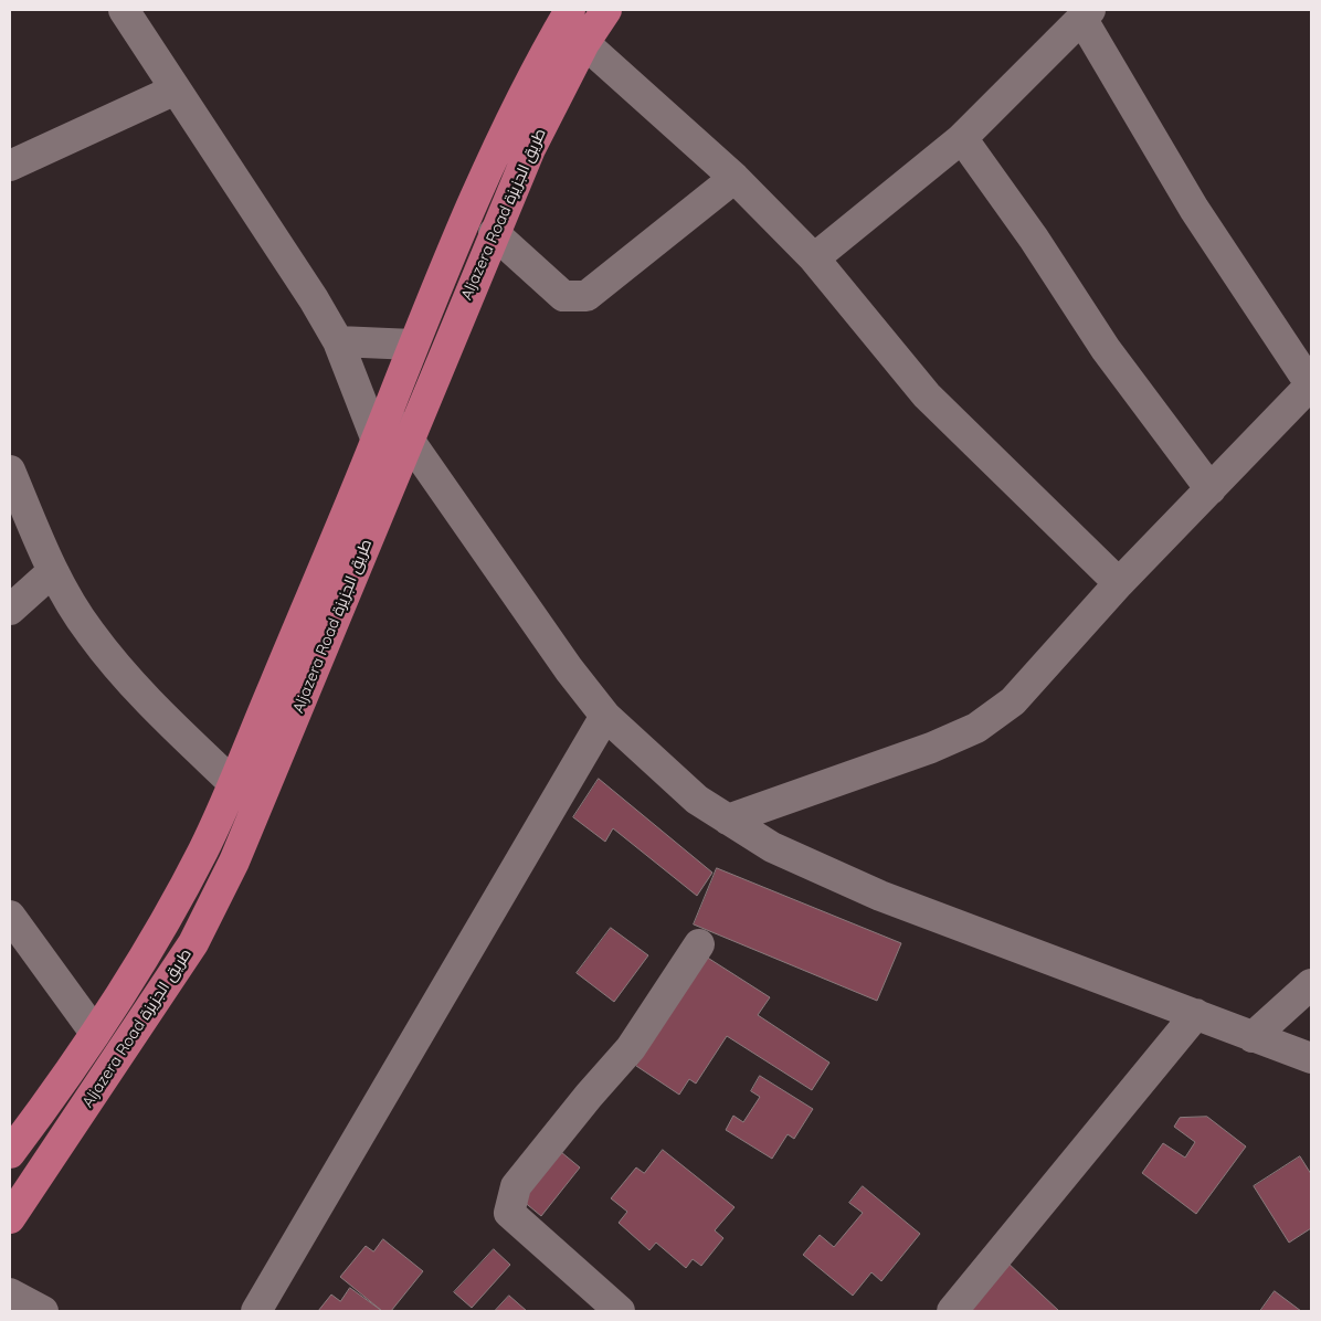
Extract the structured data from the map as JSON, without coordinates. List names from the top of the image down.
{
  "streets": {
    "main road": ["Aljazera Road طريق الجزيزة"]
  }
}
